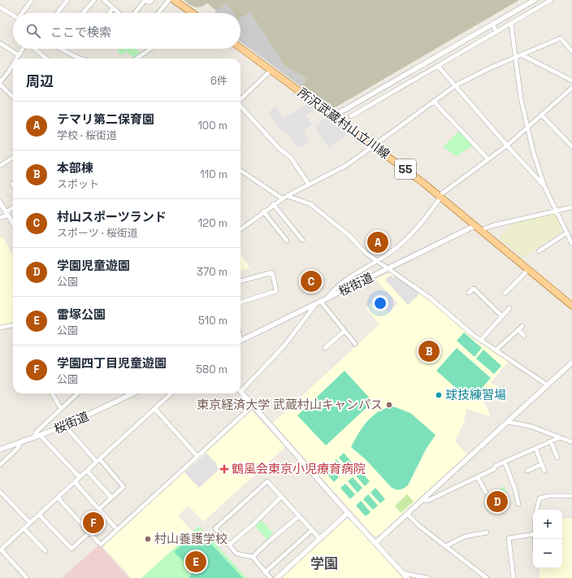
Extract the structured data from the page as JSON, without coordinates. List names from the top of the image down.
{
  "streets": {
    "main road": ["所沢武蔵村山立川線", "55"],
    "street": ["桜街道"]
  },
  "crossings": [
    ["所沢武蔵村山立川線", "桜街道"]
  ],
  "districts": ["学園"],
  "places": {
    "other": ["球技練習場", "東京経済大学 武蔵村山キャンパス", "村山養護学校"],
    "health": ["鶴風会東京小児療育病院"]
  },
  "page": {
    "search": "ここで検索",
    "heading": ["周辺", "6件"],
    "list": [
      {
        "mark": "A",
        "name": "テマリ第二保育園",
        "note": "学校 · 桜街道",
        "value": "100 m"
      },
      {
        "mark": "B",
        "name": "本部棟",
        "note": "スポット",
        "value": "110 m"
      },
      {
        "mark": "C",
        "name": "村山スポーツランド",
        "note": "スポーツ · 桜街道",
        "value": "120 m"
      },
      {
        "mark": "D",
        "name": "学園児童遊園",
        "note": "公園",
        "value": "370 m"
      },
      {
        "mark": "E",
        "name": "雷塚公園",
        "note": "公園",
        "value": "510 m"
      },
      {
        "mark": "F",
        "name": "学園四丁目児童遊園",
        "note": "公園",
        "value": "580 m"
      }
    ],
    "pins": [
      "A",
      "C",
      "B",
      "D",
      "F",
      "E"
    ],
    "map_buttons": ["+", "−"]
  }
}
